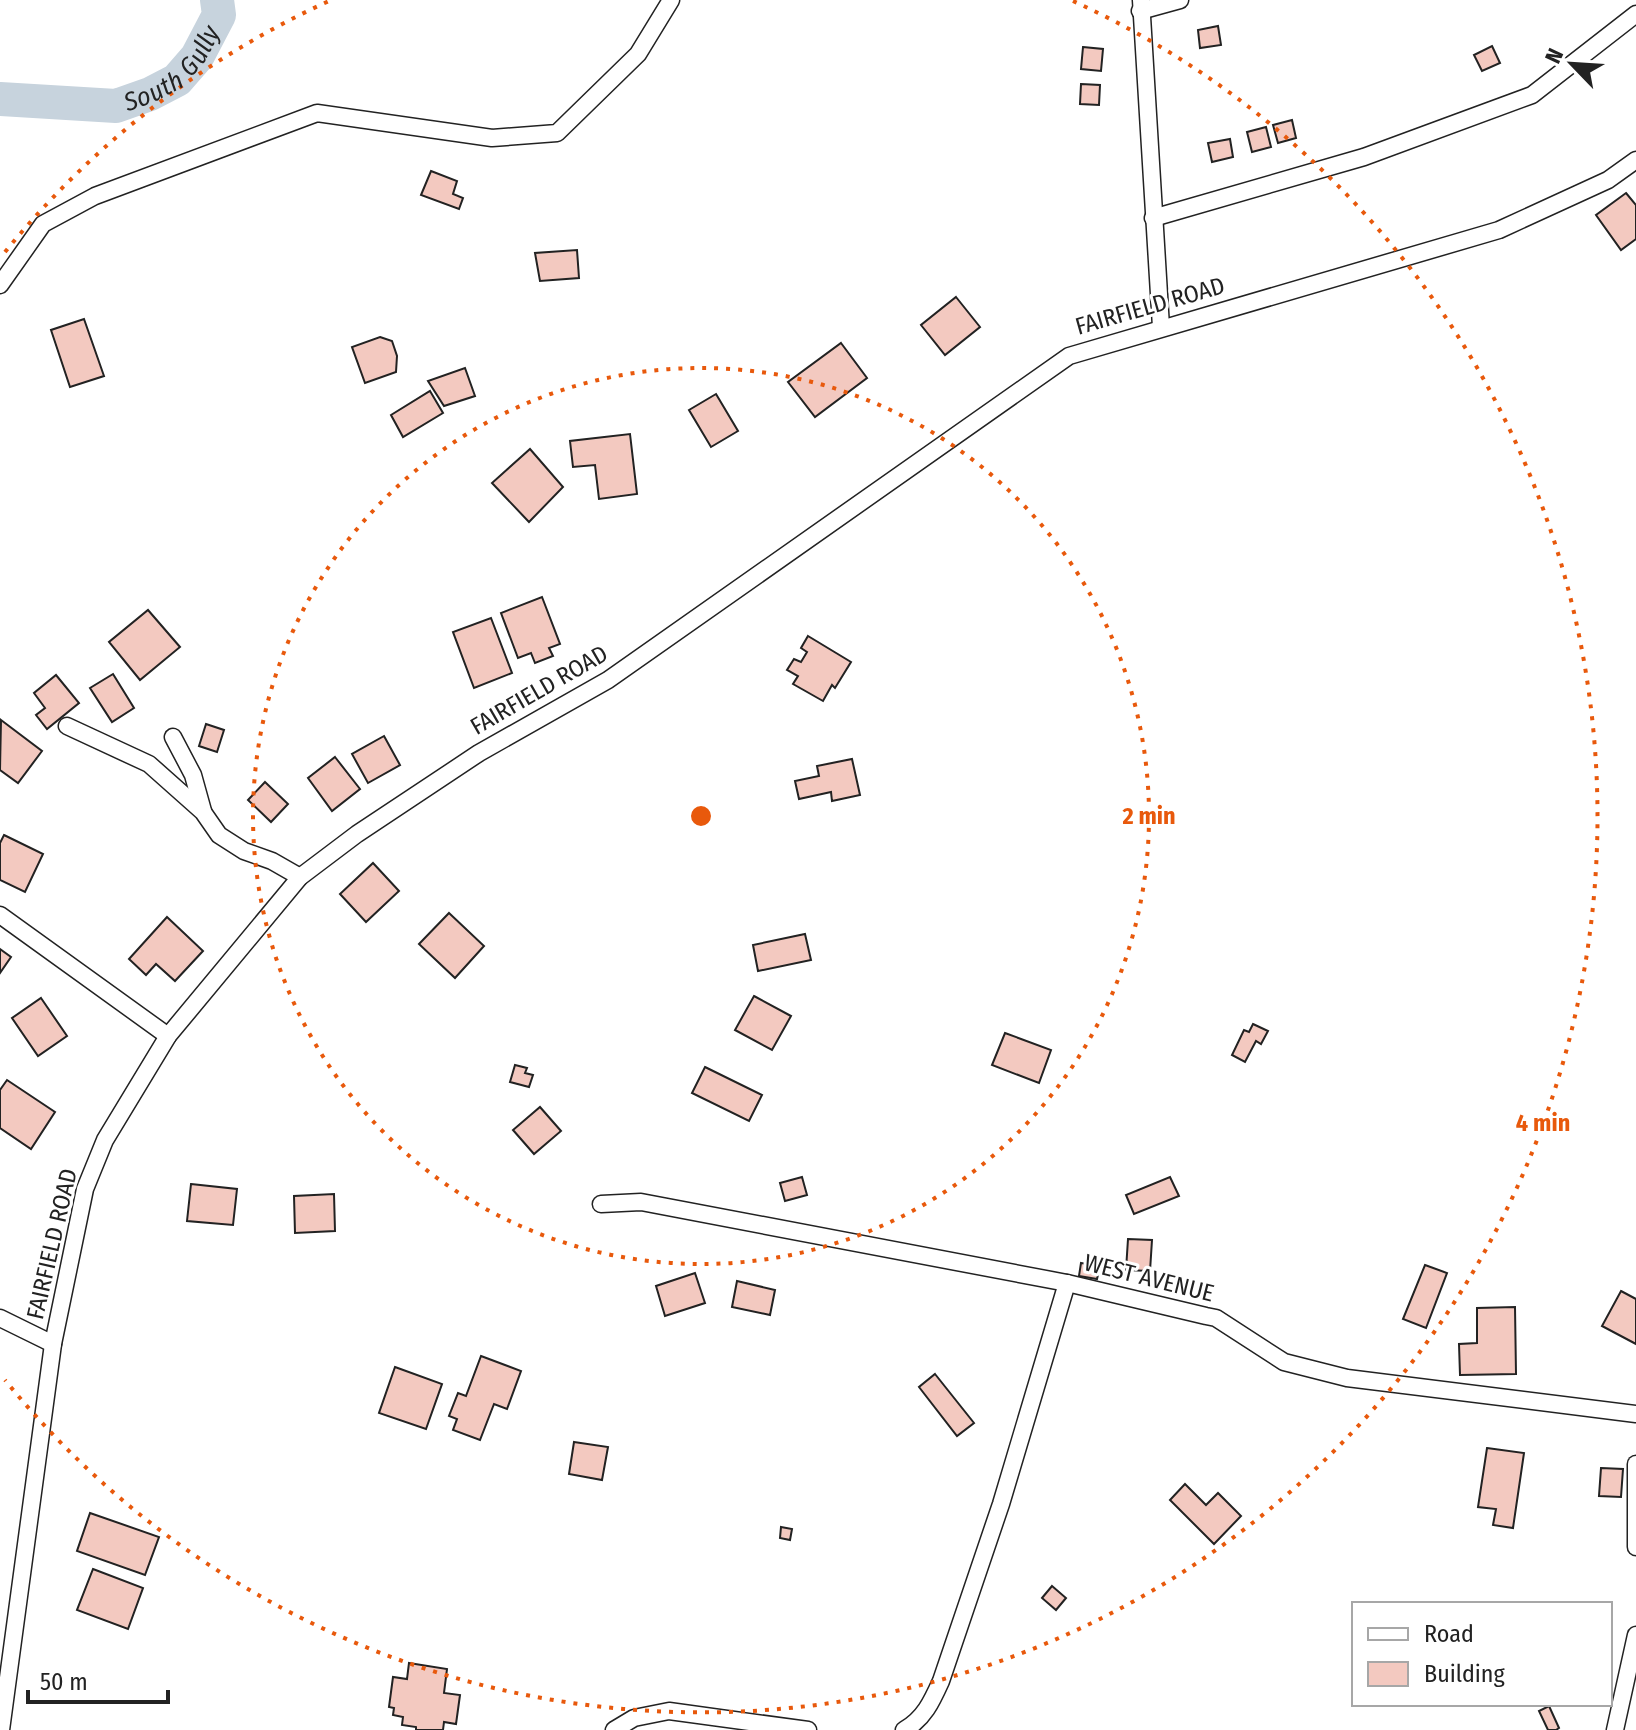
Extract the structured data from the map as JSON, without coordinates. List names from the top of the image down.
{
  "streets": {
    "street": ["FAIRFIELD ROAD", "WEST AVENUE"]
  },
  "water": ["South Gully"],
  "legend": ["Road", "Building"],
  "scale_bar": "50 m",
  "north": "top left",
  "rings": ["2 min", "4 min"]
}
